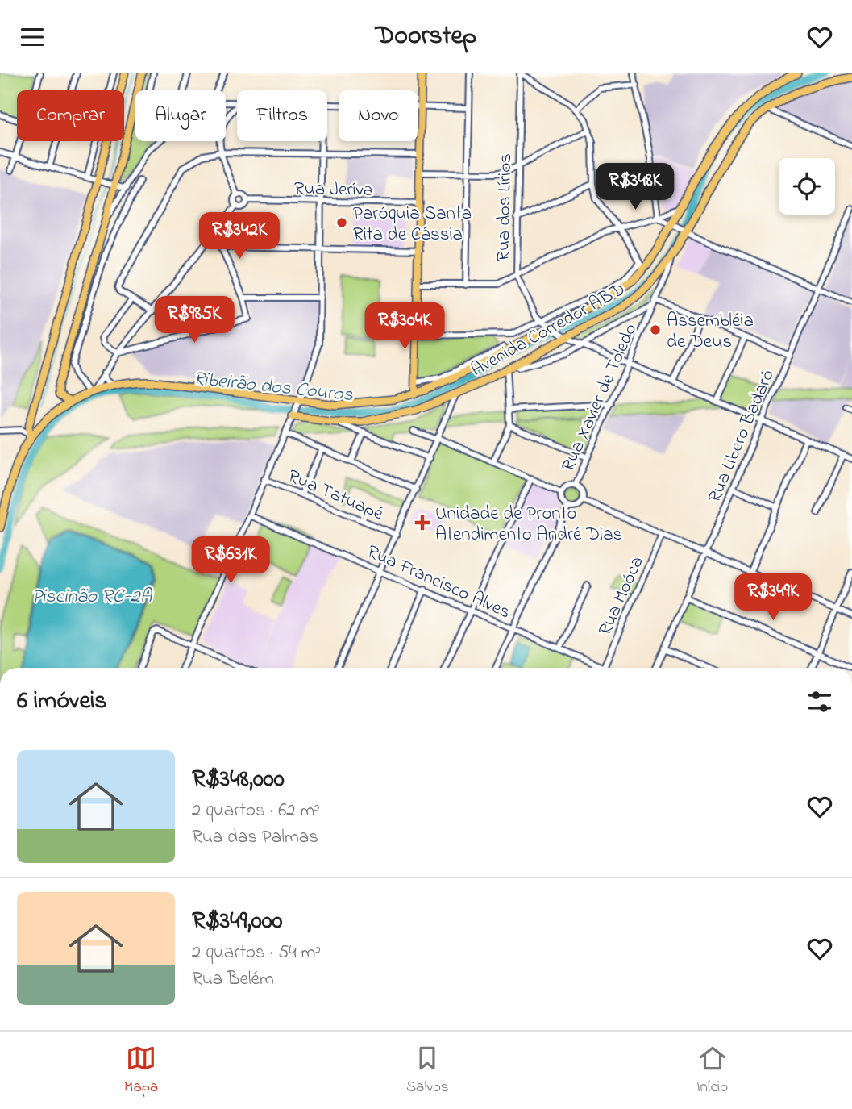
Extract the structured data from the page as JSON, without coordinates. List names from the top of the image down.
{
  "streets": {
    "highway": ["Avenida Corredor ABD"],
    "street": [
      "Rua Jeríva",
      "Rua dos Lírios",
      "Rua Xavier de Toledo",
      "Rua Libero Badaró",
      "Rua Tatuapé",
      "Rua Francisco Alves",
      "Rua Moóca"
    ]
  },
  "crossings": [
    ["Rua dos Lírios", "Avenida Corredor ABD"],
    ["Rua dos Lírios", "Rua Xavier de Toledo"],
    ["Rua dos Lírios", "Rua Libero Badaró"],
    ["Avenida Corredor ABD", "Rua Xavier de Toledo"],
    ["Rua Francisco Alves", "Rua Moóca"]
  ],
  "water": ["Ribeirão dos Couros", "Piscinão RC-2A"],
  "places": {
    "other": ["Paróquia Santa Rita de Cássia", "Assembléia de Deus"],
    "health": ["Unidade de Pronto Atendimento André Dias"]
  },
  "page": {
    "header": "Doorstep",
    "chip": [
      "Comprar",
      "Alugar",
      "Filtros",
      "Novo"
    ],
    "price": [
      "R$348K",
      "R$342K",
      "R$985K",
      "R$304K",
      "R$631K",
      "R$349K"
    ],
    "heading": "6 imóveis",
    "list": [
      {
        "name": "R$348,000",
        "note": "2 quartos · 62 m² · Rua das Palmas"
      },
      {
        "name": "R$349,000",
        "note": "2 quartos · 54 m² · Rua Belém"
      }
    ],
    "tabs": ["Mapa", "Salvos", "Início"]
  }
}
